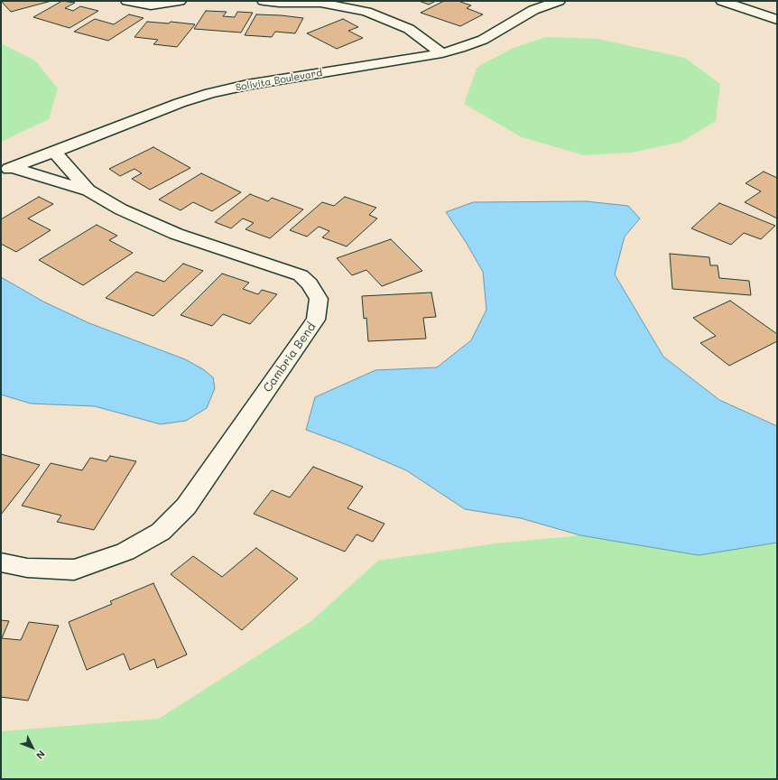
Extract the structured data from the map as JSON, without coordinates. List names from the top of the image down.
{
  "streets": {
    "street": ["Solivita Boulevard", "Cambria Bend"]
  },
  "crossings": [
    ["Solivita Boulevard", "Cambria Bend"]
  ],
  "north": "bottom right"
}
